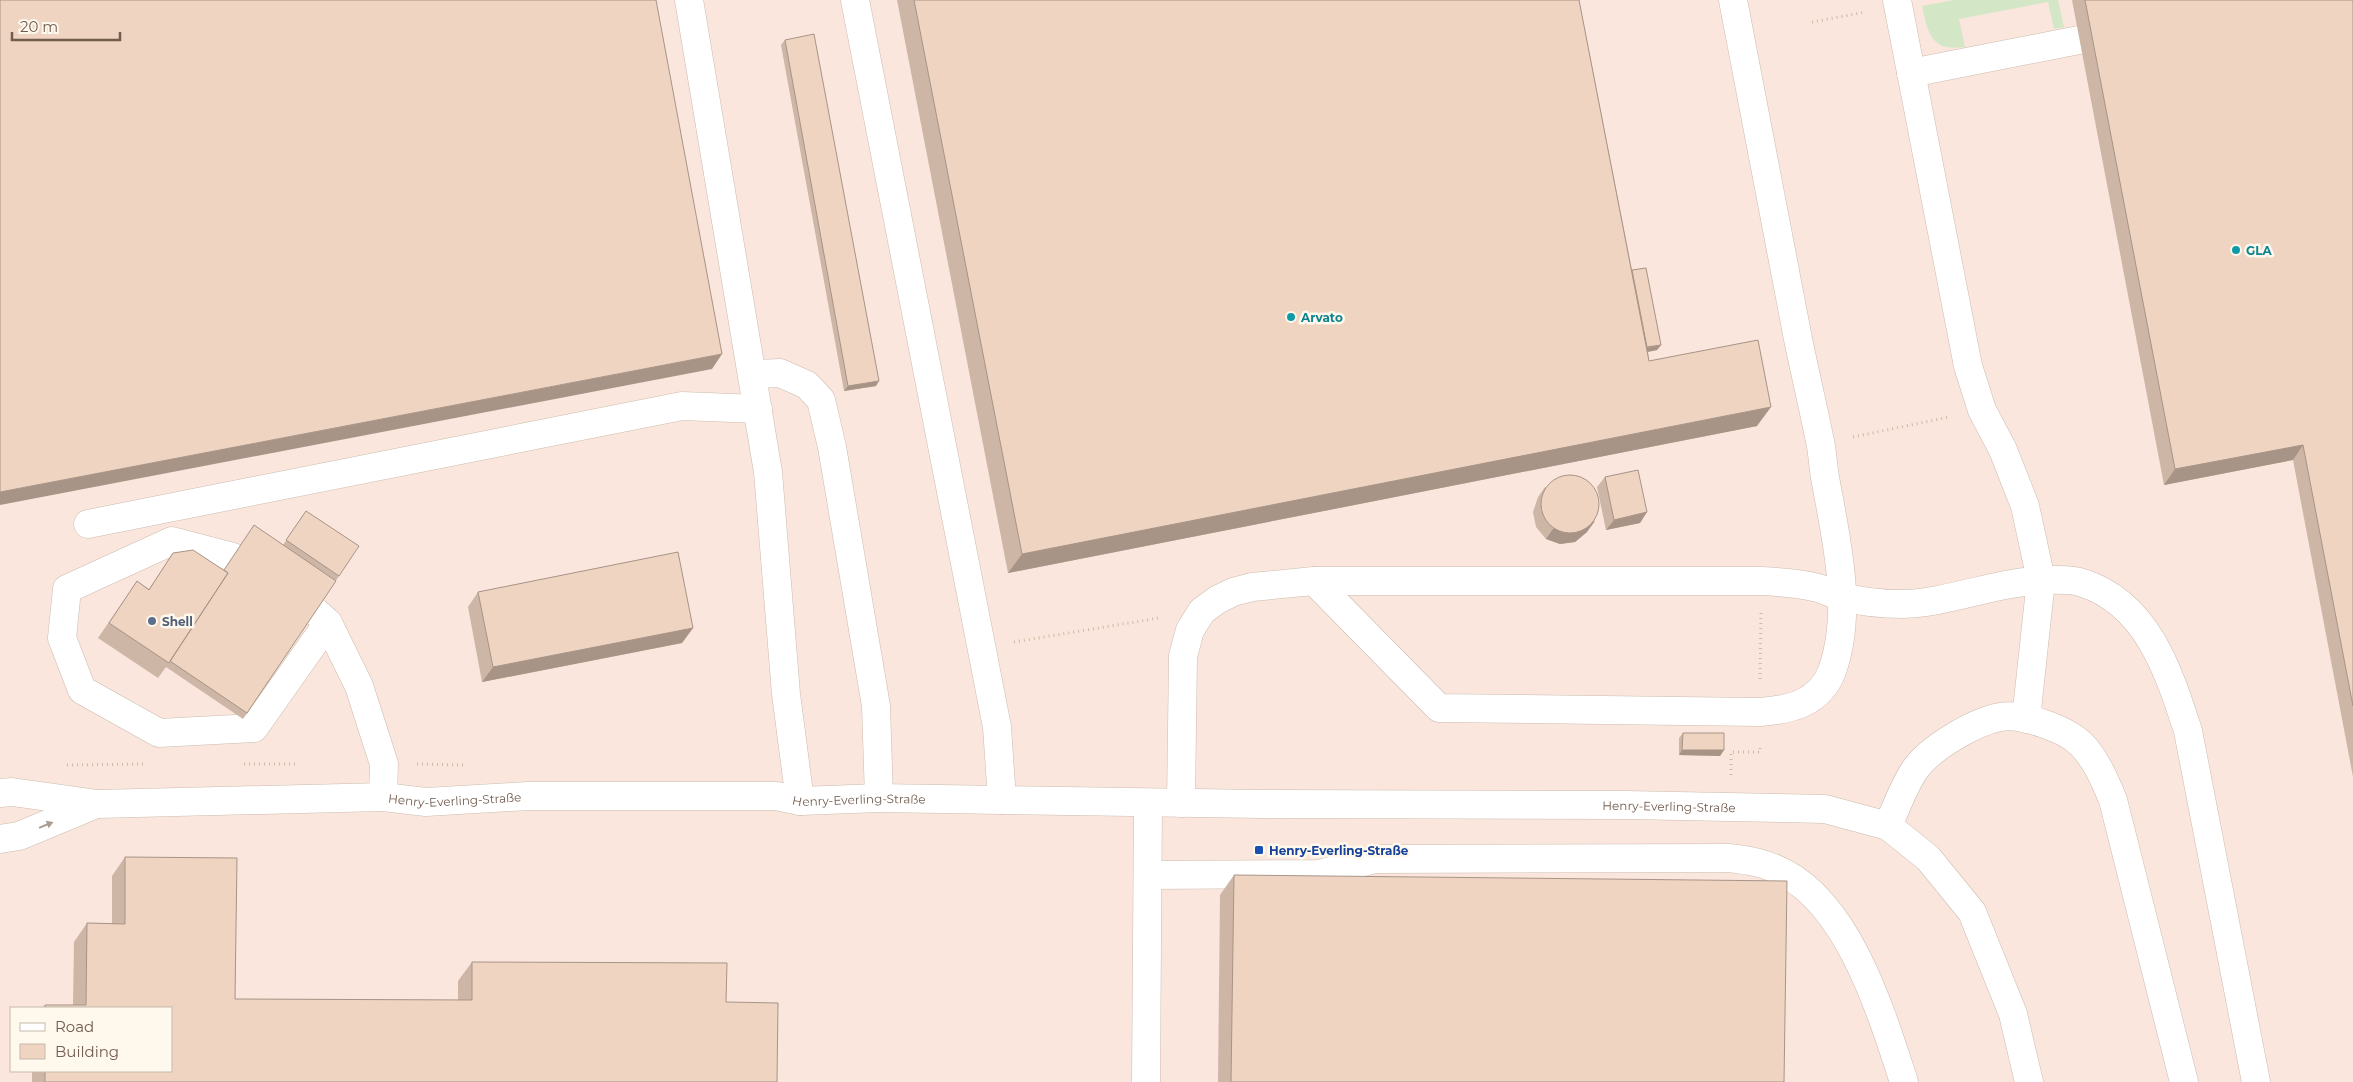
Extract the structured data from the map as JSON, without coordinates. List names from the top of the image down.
{
  "streets": {
    "street": ["Henry-Everling-Straße"]
  },
  "places": {
    "other": ["GLA", "Arvato", "Shell"],
    "transit": ["Henry-Everling-Straße"]
  },
  "legend": ["Road", "Building"],
  "scale_bar": "20 m"
}
